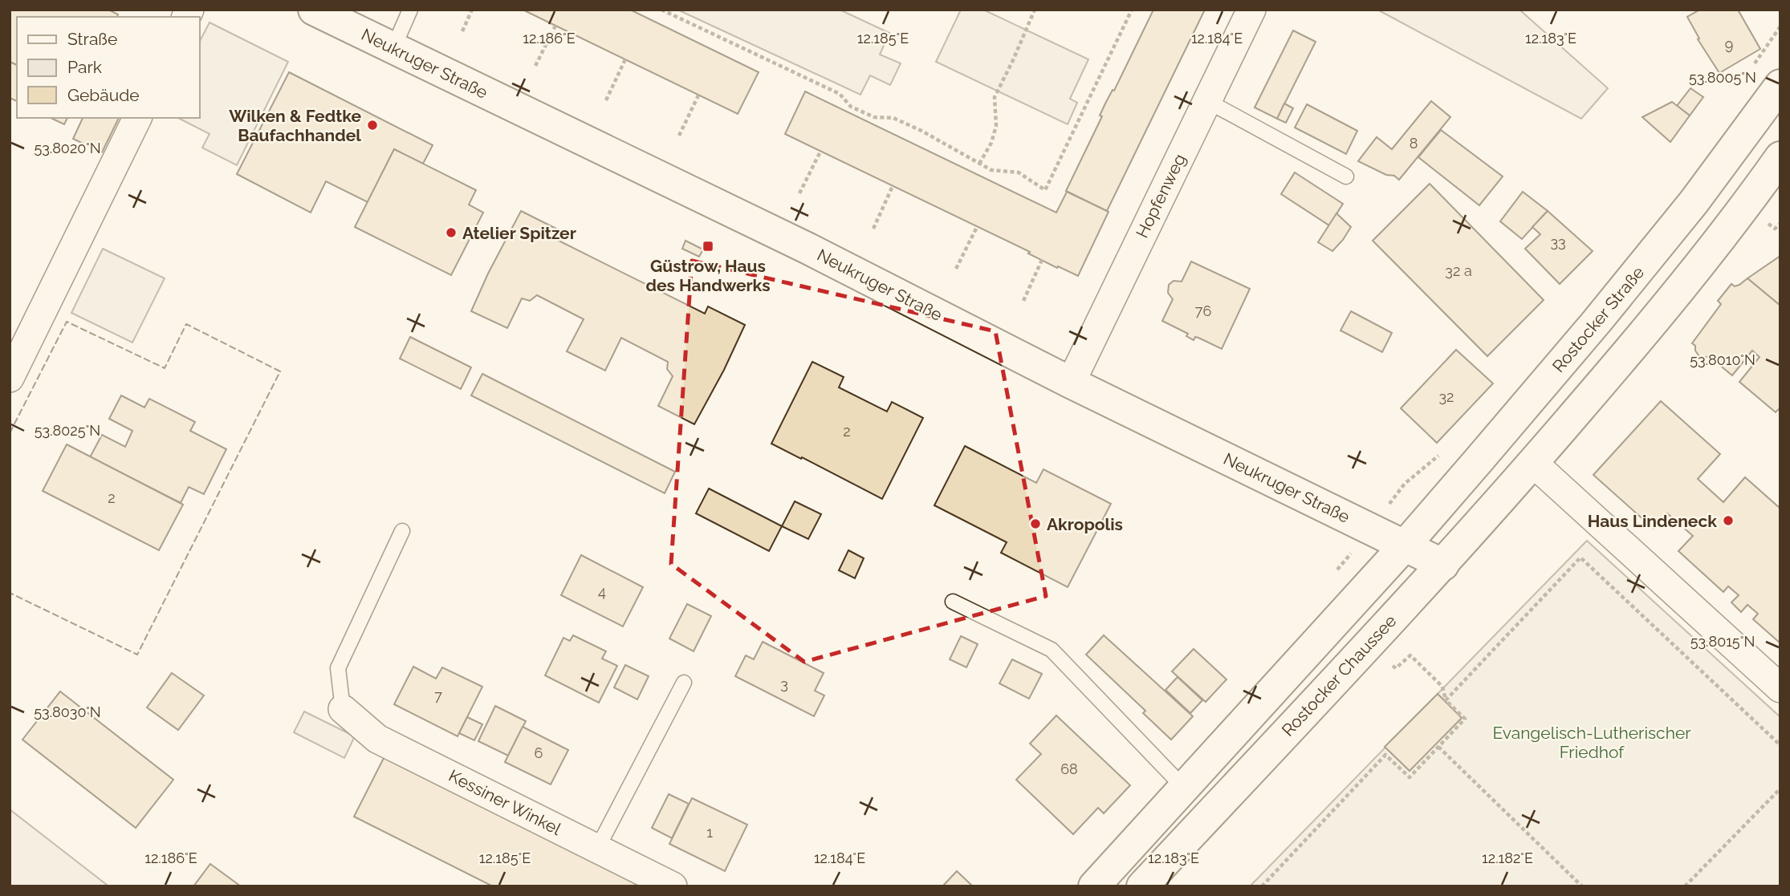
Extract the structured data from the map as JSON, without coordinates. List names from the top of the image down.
{
  "streets": {
    "main road": ["Neukruger Straße", "Rostocker Straße", "Rostocker Chaussee"],
    "street": ["Hopfenweg", "Kessiner Winkel"]
  },
  "crossings": [
    ["Neukruger Straße", "Hopfenweg"],
    ["Neukruger Straße", "Rostocker Straße"],
    ["Neukruger Straße", "Rostocker Chaussee"]
  ],
  "parks": ["Evangelisch-Lutherischer Friedhof"],
  "places": {
    "other": [
      "Wilken & Fedtke Baufachhandel",
      "Atelier Spitzer",
      "Haus Lindeneck",
      "Akropolis"
    ],
    "transit": ["Güstrow, Haus des Handwerks"]
  },
  "house_numbers": [
    "9",
    "8",
    "33",
    "32 a",
    "76",
    "32",
    "2",
    "2",
    "4",
    "3",
    "7",
    "6",
    "68",
    "1"
  ],
  "legend": ["Straße", "Park", "Gebäude"],
  "coordinates": [
    "12.186°E",
    "12.185°E",
    "12.184°E",
    "12.183°E",
    "53.8005°N",
    "53.8020°N",
    "53.8010°N",
    "53.8025°N",
    "53.8015°N",
    "53.8030°N",
    "12.182°E"
  ]
}
